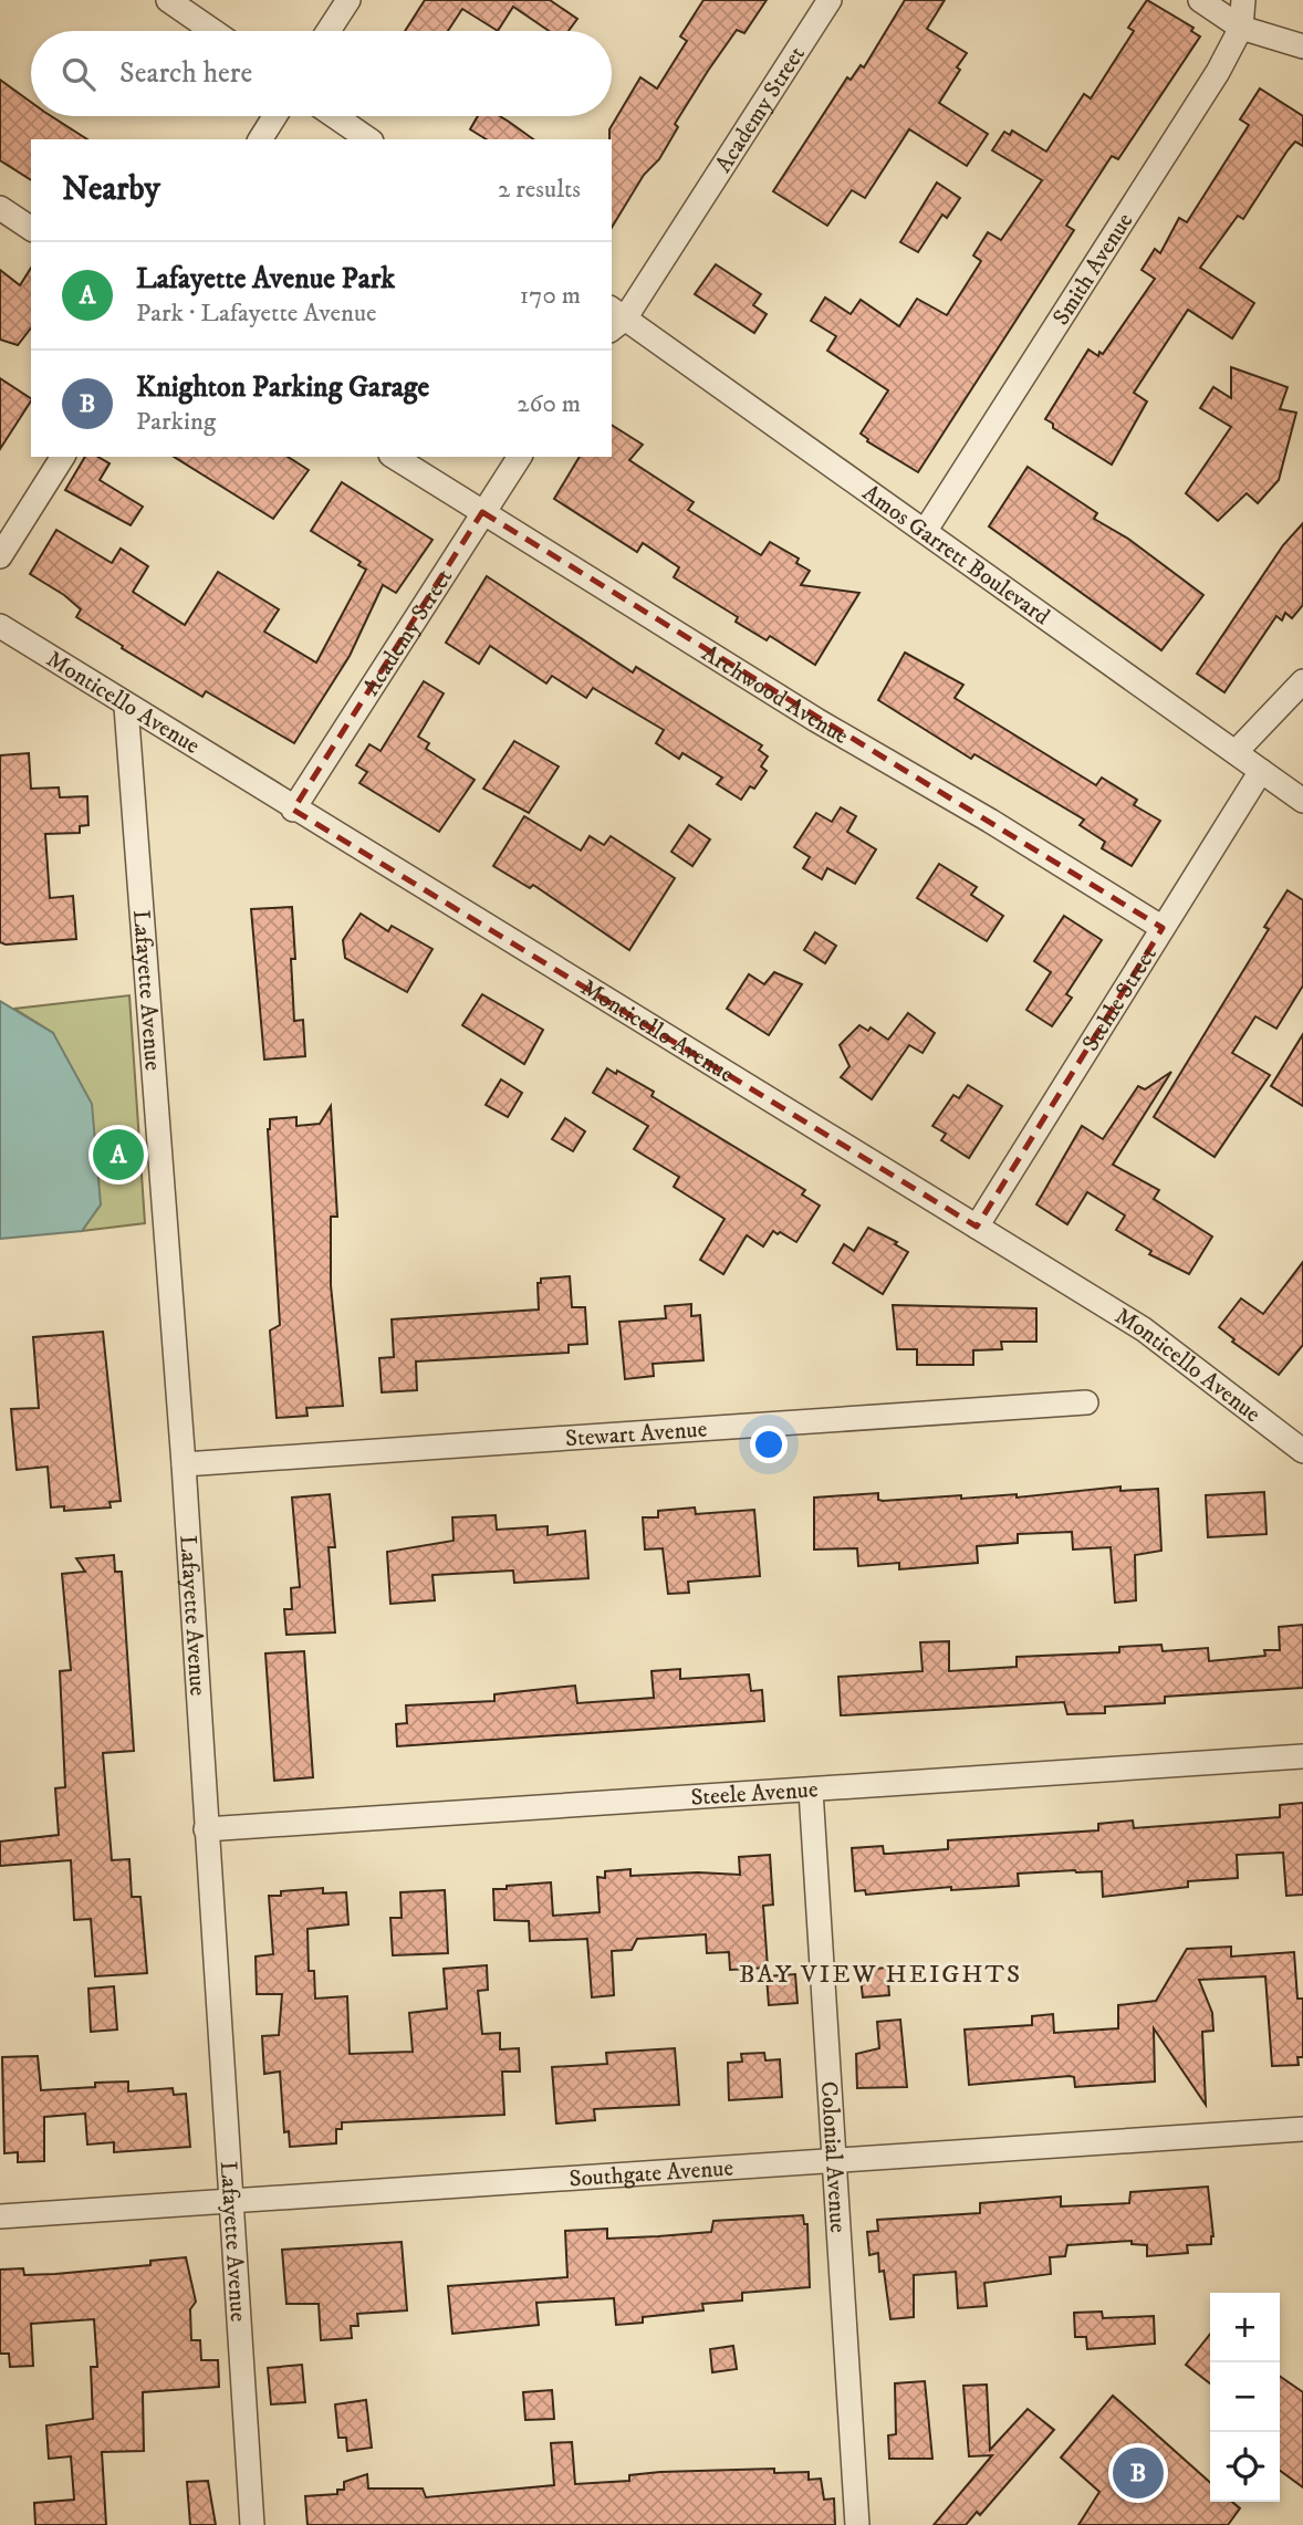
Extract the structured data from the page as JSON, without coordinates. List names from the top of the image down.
{
  "streets": {
    "street": [
      "Academy Street",
      "Smith Avenue",
      "Amos Garrett Boulevard",
      "Archwood Avenue",
      "Monticello Avenue",
      "Lafayette Avenue",
      "Stehle Street",
      "Stewart Avenue",
      "Steele Avenue",
      "Colonial Avenue",
      "Southgate Avenue"
    ]
  },
  "crossings": [
    ["Academy Street", "Amos Garrett Boulevard"],
    ["Academy Street", "Archwood Avenue"],
    ["Academy Street", "Monticello Avenue"],
    ["Smith Avenue", "Amos Garrett Boulevard"],
    ["Amos Garrett Boulevard", "Stehle Street"],
    ["Archwood Avenue", "Stehle Street"],
    ["Monticello Avenue", "Lafayette Avenue"],
    ["Monticello Avenue", "Stehle Street"],
    ["Lafayette Avenue", "Stewart Avenue"],
    ["Lafayette Avenue", "Steele Avenue"],
    ["Lafayette Avenue", "Southgate Avenue"],
    ["Steele Avenue", "Colonial Avenue"],
    ["Colonial Avenue", "Southgate Avenue"]
  ],
  "districts": ["BAY VIEW HEIGHTS"],
  "page": {
    "search": "Search here",
    "heading": ["Nearby", "2 results"],
    "list": [
      {
        "mark": "A",
        "name": "Lafayette Avenue Park",
        "note": "Park · Lafayette Avenue",
        "value": "170 m"
      },
      {
        "mark": "B",
        "name": "Knighton Parking Garage",
        "note": "Parking",
        "value": "260 m"
      }
    ],
    "pins": ["A", "B"],
    "map_buttons": ["+", "−"]
  }
}
